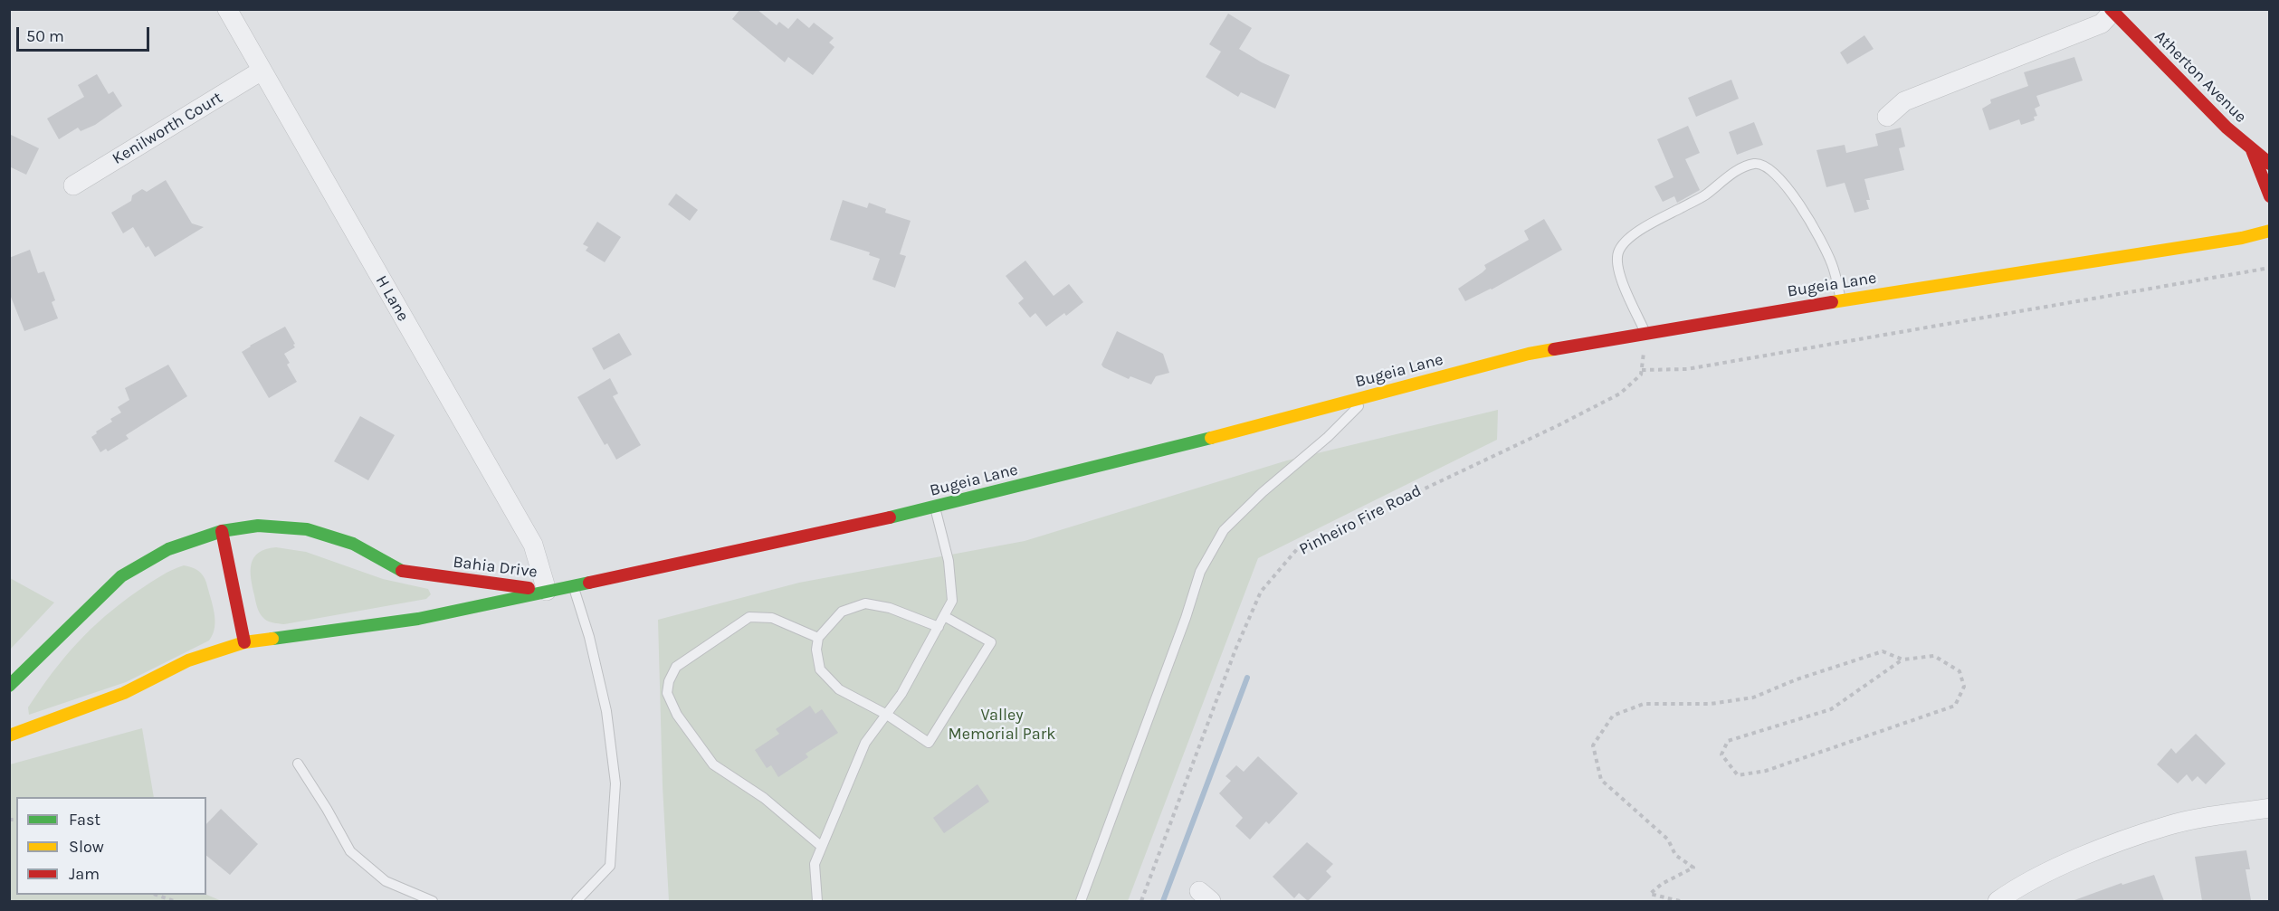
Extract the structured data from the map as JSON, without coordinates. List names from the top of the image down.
{
  "streets": {
    "street": [
      "Atherton Avenue",
      "Kenilworth Court",
      "Bugeia Lane",
      "H Lane",
      "Bahia Drive"
    ],
    "path": ["Pinheiro Fire Road"]
  },
  "crossings": [
    ["Kenilworth Court", "H Lane"],
    ["Bugeia Lane", "H Lane"],
    ["Bugeia Lane", "Bahia Drive"],
    ["H Lane", "Bahia Drive"]
  ],
  "parks": ["Valley Memorial Park"],
  "legend": ["Fast", "Slow", "Jam"],
  "scale_bar": "50 m"
}
